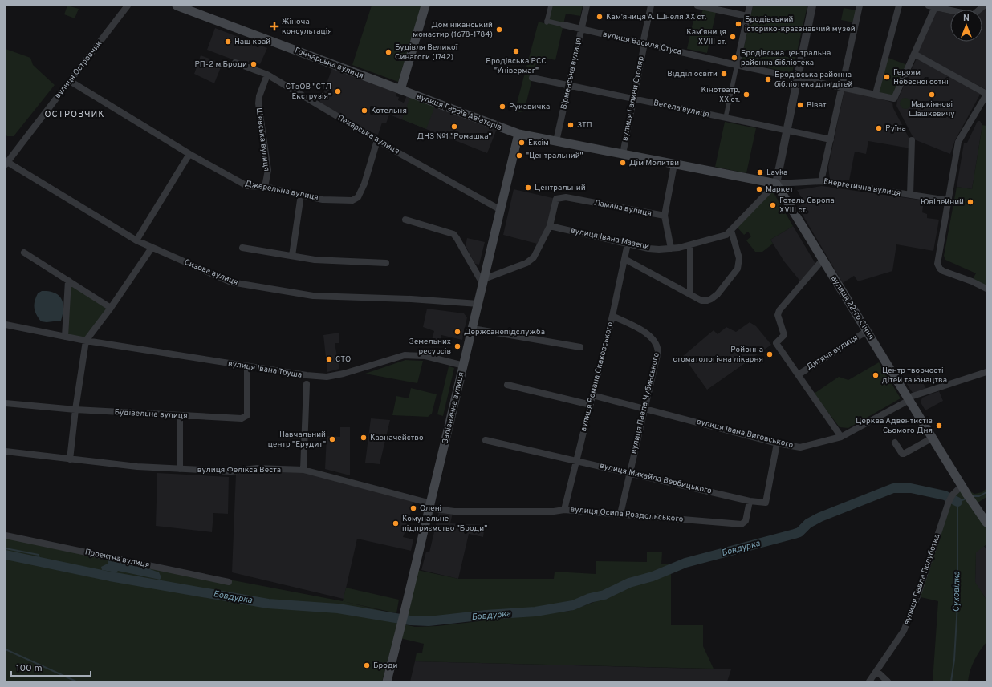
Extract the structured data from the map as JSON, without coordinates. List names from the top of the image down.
{
  "streets": {
    "main road": [
      "Гончарська вулиця",
      "вулиця Героїв Авіаторів",
      "вулиця 22-го Січня",
      "Залізнична вулиця"
    ],
    "street": [
      "вулиця Василя Стуса",
      "вулиця Островчик",
      "Вірменська вулиця",
      "вулиця Галини Столяр",
      "Весела вулиця",
      "Пекарська вулиця",
      "Шевська вулиця",
      "Енергетична вулиця",
      "Джерельна вулиця",
      "Ламана вулиця",
      "вулиця Івана Мазепи",
      "Сизова вулиця",
      "Дитяча вулиця",
      "вулиця Івана Труша",
      "вулиця Романа Скаковського",
      "вулиця Павла Чубинського",
      "Будівельна вулиця",
      "вулиця Івана Виговського",
      "вулиця Фелікса Веста",
      "вулиця Михайла Вербицького",
      "вулиця Осипа Роздольського",
      "Проектна вулиця",
      "вулиця Павла Полуботка"
    ]
  },
  "crossings": [
    ["вулиця Василя Стуса", "Вірменська вулиця"],
    ["вулиця Василя Стуса", "вулиця Галини Столяр"],
    ["Гончарська вулиця", "вулиця Героїв Авіаторів"],
    ["вулиця Островчик", "Джерельна вулиця"],
    ["вулиця Островчик", "Сизова вулиця"],
    ["Вірменська вулиця", "Весела вулиця"],
    ["Вірменська вулиця", "вулиця Героїв Авіаторів"],
    ["вулиця Галини Столяр", "Весела вулиця"],
    ["вулиця Галини Столяр", "вулиця Героїв Авіаторів"],
    ["вулиця Героїв Авіаторів", "Енергетична вулиця"],
    ["вулиця Героїв Авіаторів", "вулиця Івана Мазепи"],
    ["вулиця Героїв Авіаторів", "вулиця 22-го Січня"],
    ["вулиця Героїв Авіаторів", "Залізнична вулиця"],
    ["Пекарська вулиця", "Шевська вулиця"],
    ["Пекарська вулиця", "Джерельна вулиця"],
    ["Пекарська вулиця", "Залізнична вулиця"],
    ["Шевська вулиця", "Джерельна вулиця"],
    ["Енергетична вулиця", "вулиця Івана Мазепи"],
    ["Енергетична вулиця", "вулиця 22-го Січня"],
    ["Ламана вулиця", "вулиця Івана Мазепи"],
    ["вулиця Івана Мазепи", "вулиця 22-го Січня"],
    ["вулиця Івана Мазепи", "вулиця Романа Скаковського"],
    ["Сизова вулиця", "Залізнична вулиця"],
    ["вулиця 22-го Січня", "Дитяча вулиця"],
    ["вулиця 22-го Січня", "вулиця Івана Виговського"],
    ["вулиця 22-го Січня", "вулиця Павла Полуботка"],
    ["Дитяча вулиця", "вулиця Івана Виговського"],
    ["вулиця Івана Труша", "Залізнична вулиця"],
    ["вулиця Івана Труша", "Будівельна вулиця"],
    ["вулиця Романа Скаковського", "вулиця Павла Чубинського"],
    ["вулиця Романа Скаковського", "вулиця Івана Виговського"],
    ["вулиця Романа Скаковського", "вулиця Михайла Вербицького"],
    ["вулиця Романа Скаковського", "вулиця Осипа Роздольського"],
    ["вулиця Павла Чубинського", "вулиця Івана Виговського"],
    ["вулиця Павла Чубинського", "вулиця Михайла Вербицького"],
    ["вулиця Павла Чубинського", "вулиця Осипа Роздольського"],
    ["Залізнична вулиця", "вулиця Фелікса Веста"],
    ["Залізнична вулиця", "вулиця Осипа Роздольського"],
    ["вулиця Івана Виговського", "вулиця Михайла Вербицького"],
    ["вулиця Фелікса Веста", "вулиця Осипа Роздольського"],
    ["вулиця Михайла Вербицького", "вулиця Осипа Роздольського"]
  ],
  "districts": ["ОСТРОВЧИК"],
  "water": ["Бовдурка", "Суховілка"],
  "places": {
    "other": [
      "Кам'яниця А. Шнеля XX cт.",
      "Бродівський історико-краєзнавчий музей",
      "Домініканський монастир (1678-1784)",
      "Кам'яниця XVIII ст.",
      "Наш край",
      "Бродівська РСС \"Універмаг\"",
      "Будівля Великої Синагоги (1742)",
      "Бродівська центральна районна бібліотека",
      "РП-2 м.Броди",
      "Відділ освіти",
      "Героям Небесної сотні",
      "Бродівська районна бібліотека для дітей",
      "СТзОВ \"СТЛ Екструзія\"",
      "Кінотеатр, XX ст.",
      "Маркіянові Шашкевичу",
      "Віват",
      "Рукавичка",
      "Котельня",
      "ЗТП",
      "ДНЗ №1 \"Ромашка\"",
      "Руїна",
      "Ексім",
      "\"Центральний\"",
      "Дім Молитви",
      "Lavka",
      "Центральний",
      "Маркет",
      "Ювілейний",
      "Готель Європа XVIII ст.",
      "Держсанепідслужба",
      "Земельних ресурсів",
      "Ройонна стоматологічна лікарня",
      "СТО",
      "Центр творчості дітей та юнацтва",
      "Церква Адвентистів Сьомого Дня",
      "Казначейство",
      "Навчальний центр \"Ерудит\"",
      "Олені",
      "Комунальне підприємство \"Броди\"",
      "Броди"
    ],
    "health": ["Жіноча консультація"]
  },
  "scale_bar": "100 m",
  "north": "top"
}
